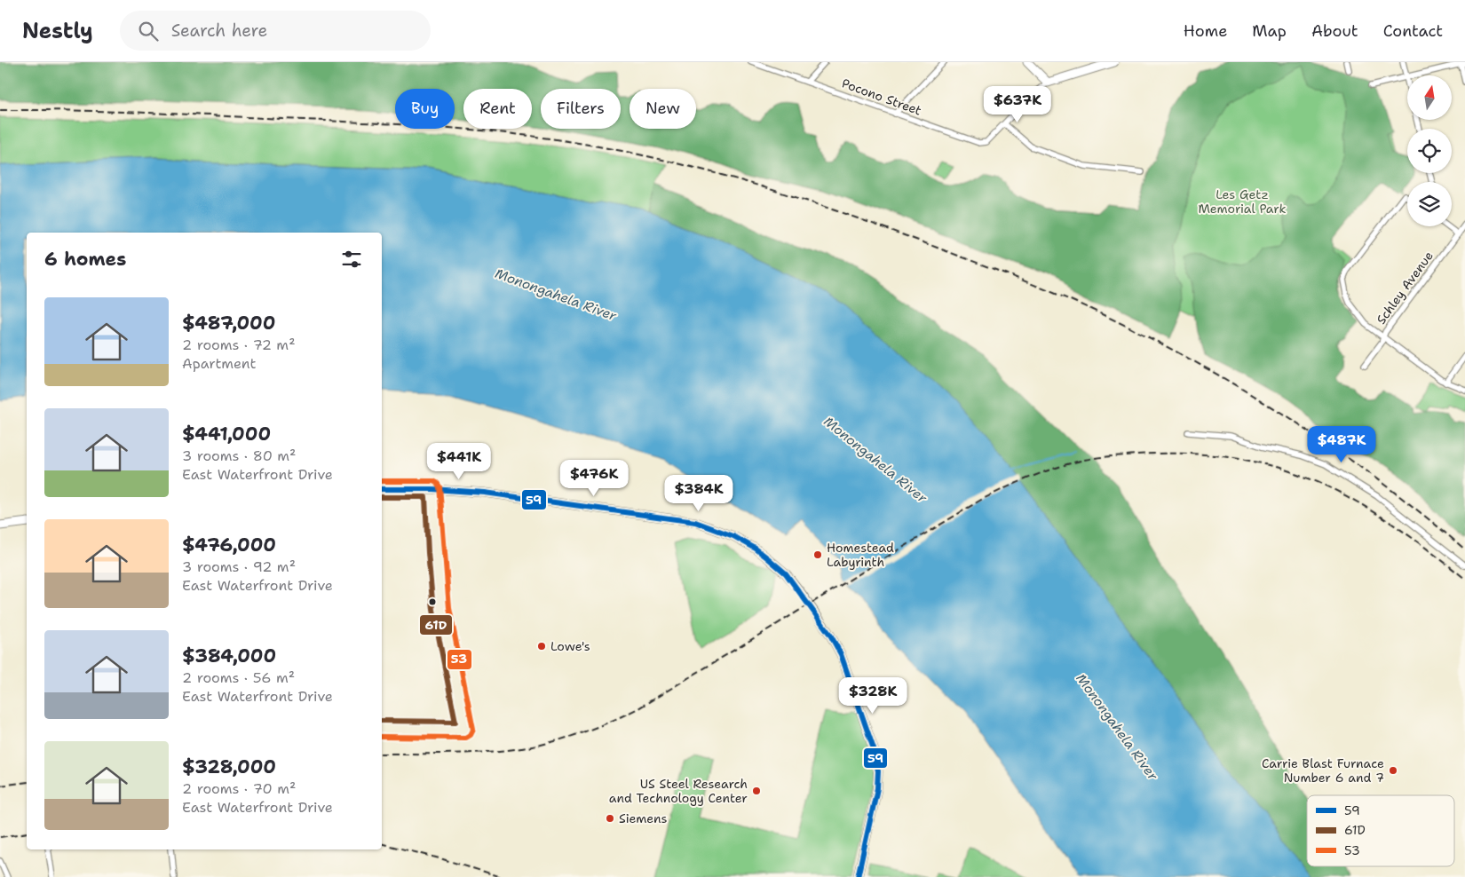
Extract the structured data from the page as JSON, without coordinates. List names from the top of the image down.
{
  "streets": {
    "street": ["Pocono Street", "Schley Avenue"]
  },
  "water": ["Monongahela River"],
  "parks": ["Les Getz Memorial Park"],
  "places": [
    "Homestead Labyrinth",
    "Lowe's",
    "Carrie Blast Furnace Number 6 and 7",
    "US Steel Research and Technology Center",
    "Siemens"
  ],
  "lines": ["transit line 53", "transit line 59", "transit line 61D"],
  "legend": ["59", "61D", "53"],
  "north": "top",
  "page": {
    "header": "Nestly",
    "search": "Search here",
    "nav": [
      "Home",
      "Map",
      "About",
      "Contact"
    ],
    "price": [
      "$637K",
      "$487K",
      "$441K",
      "$476K",
      "$384K",
      "$328K"
    ],
    "chip": [
      "Buy",
      "Rent",
      "Filters",
      "New"
    ],
    "heading": "6 homes",
    "list": [
      {
        "name": "$487,000",
        "note": "2 rooms · 72 m² · Apartment"
      },
      {
        "name": "$441,000",
        "note": "3 rooms · 80 m² · East Waterfront Drive"
      },
      {
        "name": "$476,000",
        "note": "3 rooms · 92 m² · East Waterfront Drive"
      },
      {
        "name": "$384,000",
        "note": "2 rooms · 56 m² · East Waterfront Drive"
      },
      {
        "name": "$328,000",
        "note": "2 rooms · 70 m² · East Waterfront Drive"
      }
    ]
  }
}
